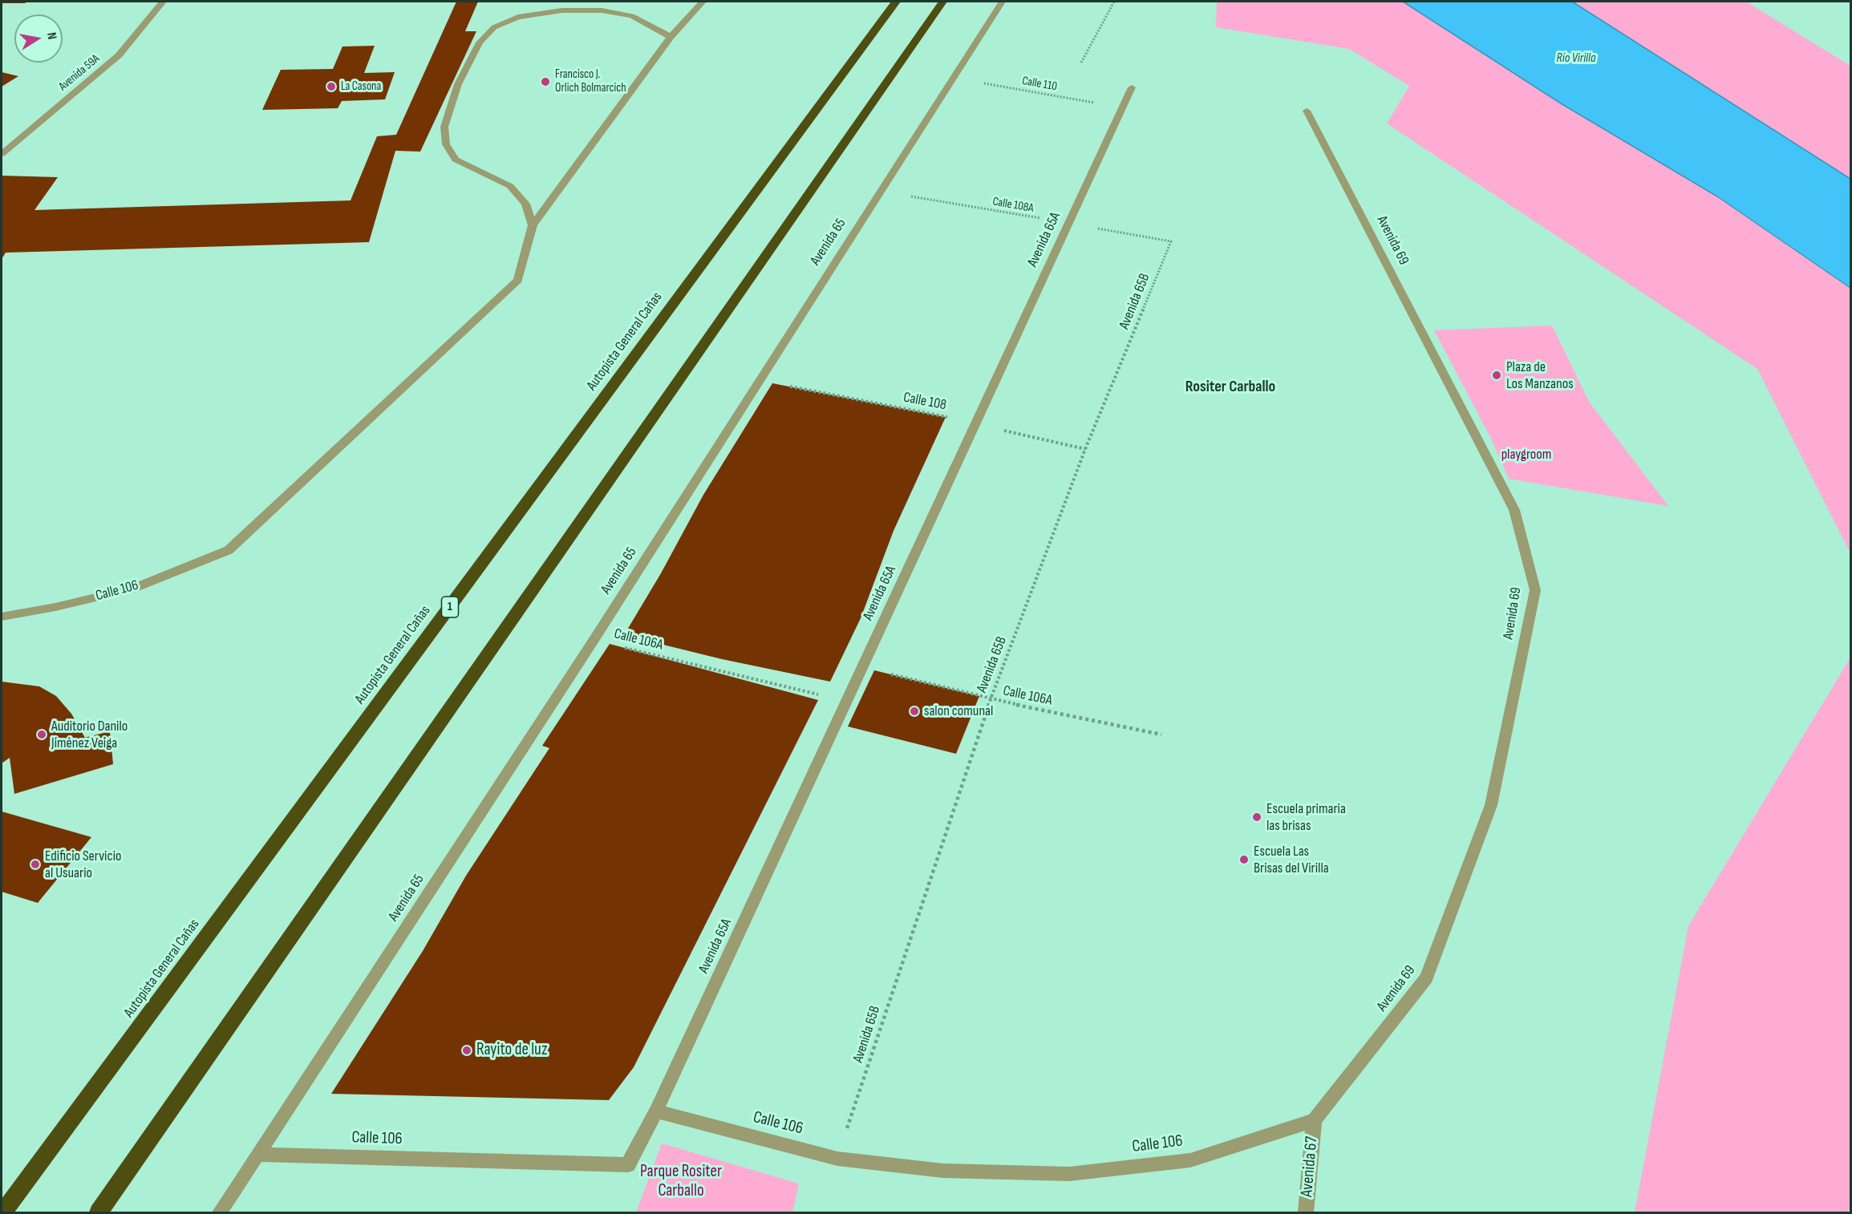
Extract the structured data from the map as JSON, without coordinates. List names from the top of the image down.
{
  "streets": {
    "highway": ["Autopista General Cañas", "1"],
    "street": [
      "Avenida 59A",
      "Avenida 65A",
      "Avenida 69",
      "Avenida 65",
      "Calle 106",
      "Avenida 67"
    ],
    "path": [
      "Calle 110",
      "Calle 108A",
      "Avenida 65B",
      "Calle 108",
      "Calle 106A"
    ]
  },
  "crossings": [
    ["Calle 110", "Avenida 65A"],
    ["Calle 110", "Avenida 65"],
    ["Calle 108A", "Avenida 65A"],
    ["Calle 108A", "Avenida 65"],
    ["Calle 108A", "Avenida 65B"],
    ["Avenida 65A", "Calle 108"],
    ["Avenida 65A", "Calle 106"],
    ["Avenida 65A", "Calle 106A"],
    ["Avenida 69", "Calle 106"],
    ["Avenida 69", "Avenida 67"],
    ["Avenida 65", "Calle 108"],
    ["Avenida 65", "Calle 106"],
    ["Avenida 65", "Calle 106A"],
    ["Avenida 65B", "Calle 108"],
    ["Avenida 65B", "Calle 106"],
    ["Avenida 65B", "Calle 106A"],
    ["Calle 106", "Avenida 67"]
  ],
  "districts": ["Rositer Carballo"],
  "water": ["Río Virilla"],
  "parks": ["playgroom", "Parque Rositer Carballo"],
  "places": [
    "Francisco J. Orlich Bolmarcich",
    "La Casona",
    "Plaza de Los Manzanos",
    "salon comunal",
    "Auditorio Danilo Jiménez Veiga",
    "Escuela primaria las brisas",
    "Escuela Las Brisas del Virilla",
    "Edificio Servicio al Usuario",
    "Rayito de luz"
  ],
  "north": "right"
}
